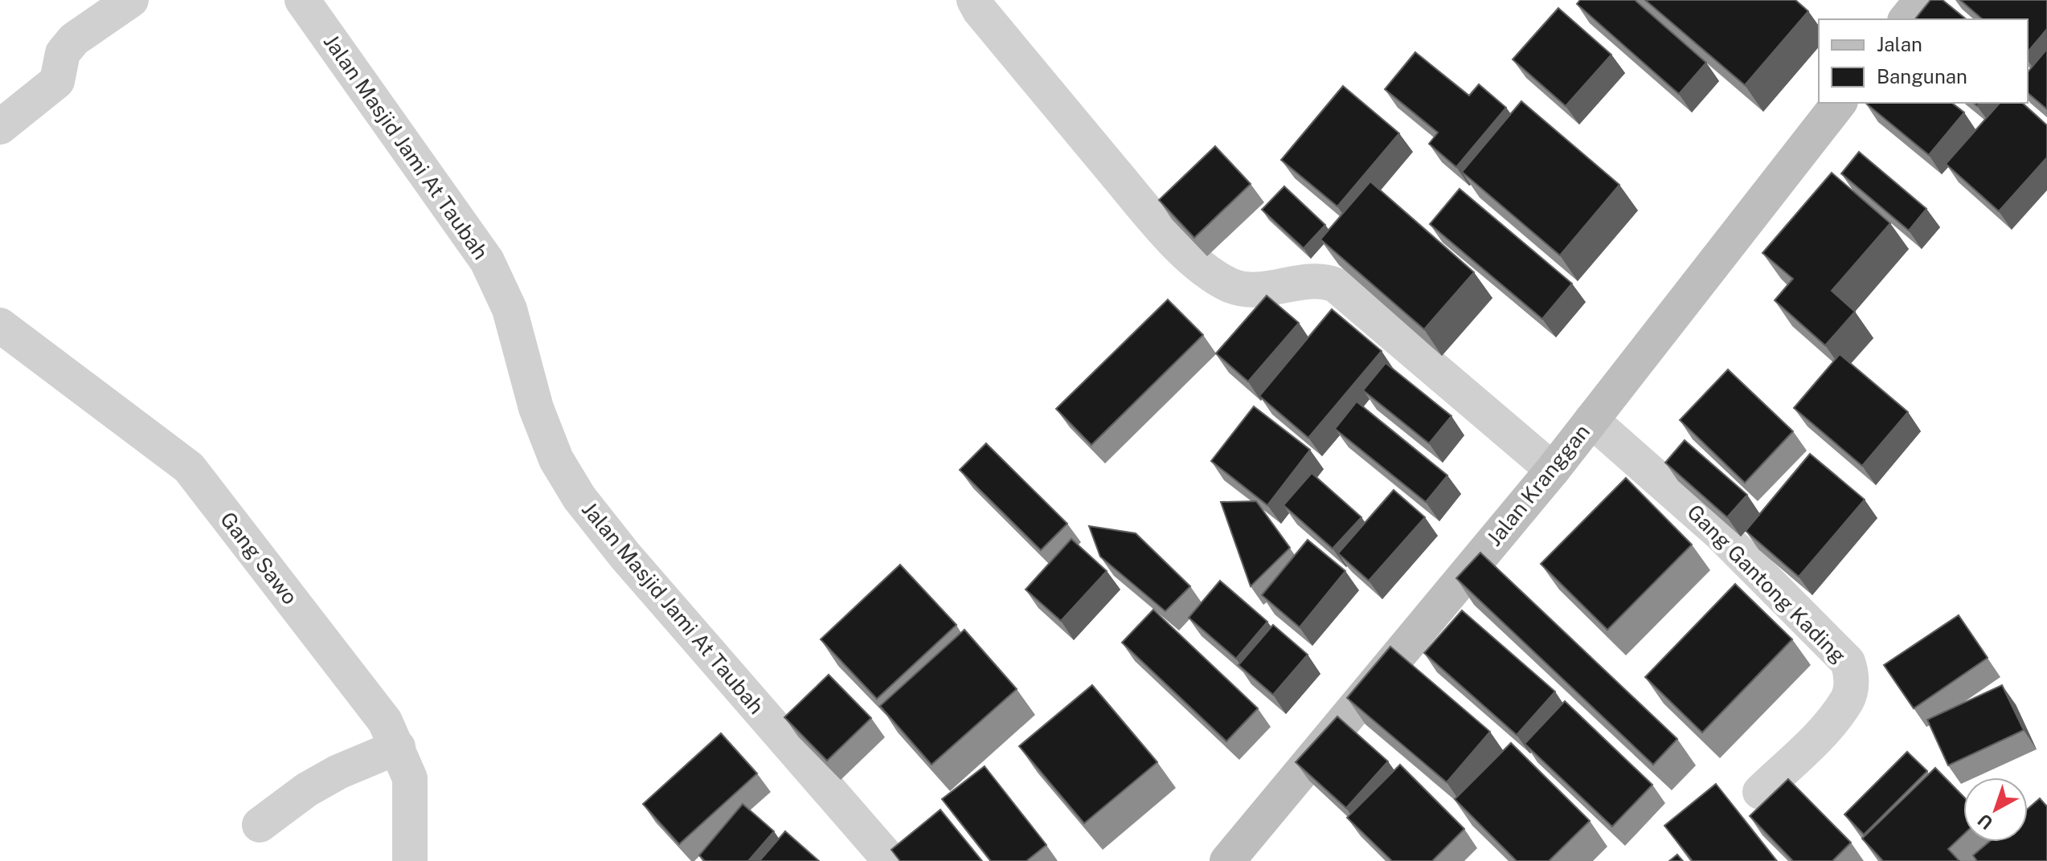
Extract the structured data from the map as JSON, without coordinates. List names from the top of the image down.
{
  "streets": {
    "main road": ["Jalan Kranggan"],
    "street": ["Jalan Masjid Jami At Taubah", "Gang Sawo", "Gang Gantong Kading"]
  },
  "crossings": [
    ["Jalan Kranggan", "Gang Gantong Kading"]
  ],
  "legend": ["Jalan", "Bangunan"],
  "north": "bottom left"
}
